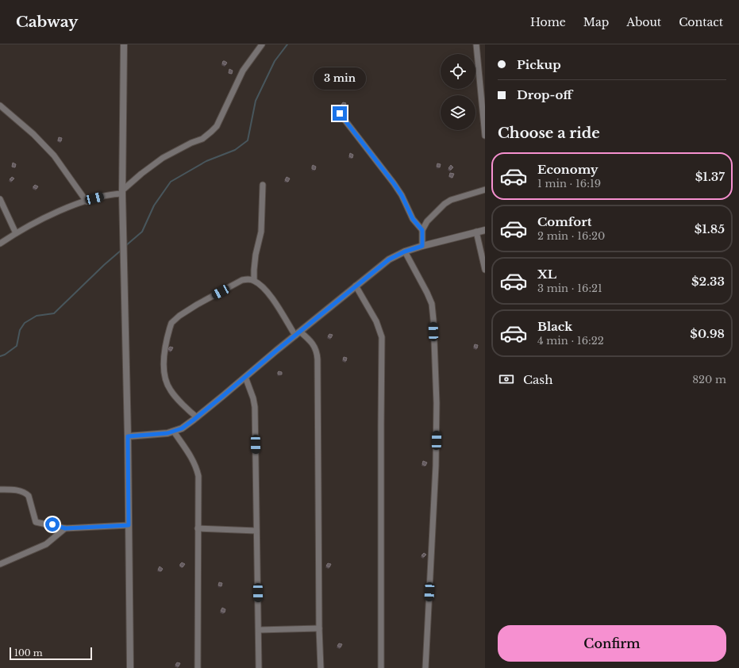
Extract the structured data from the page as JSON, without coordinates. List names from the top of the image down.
{
  "scale_bar": "100 m",
  "page": {
    "header": "Cabway",
    "nav": [
      "Home",
      "Map",
      "About",
      "Contact"
    ],
    "banner": ["Pickup", "Drop-off"],
    "bubble": "3 min",
    "heading": "Choose a ride",
    "list": [
      {
        "name": "Economy",
        "note": "1 min · 16:19",
        "value": "$1.37"
      },
      {
        "name": "Comfort",
        "note": "2 min · 16:20",
        "value": "$1.85"
      },
      {
        "name": "XL",
        "note": "3 min · 16:21",
        "value": "$2.33"
      },
      {
        "name": "Black",
        "note": "4 min · 16:22",
        "value": "$0.98"
      }
    ],
    "pay": ["Cash", "820 m"],
    "buttons": "Confirm",
    "scale": "100 m"
  }
}
